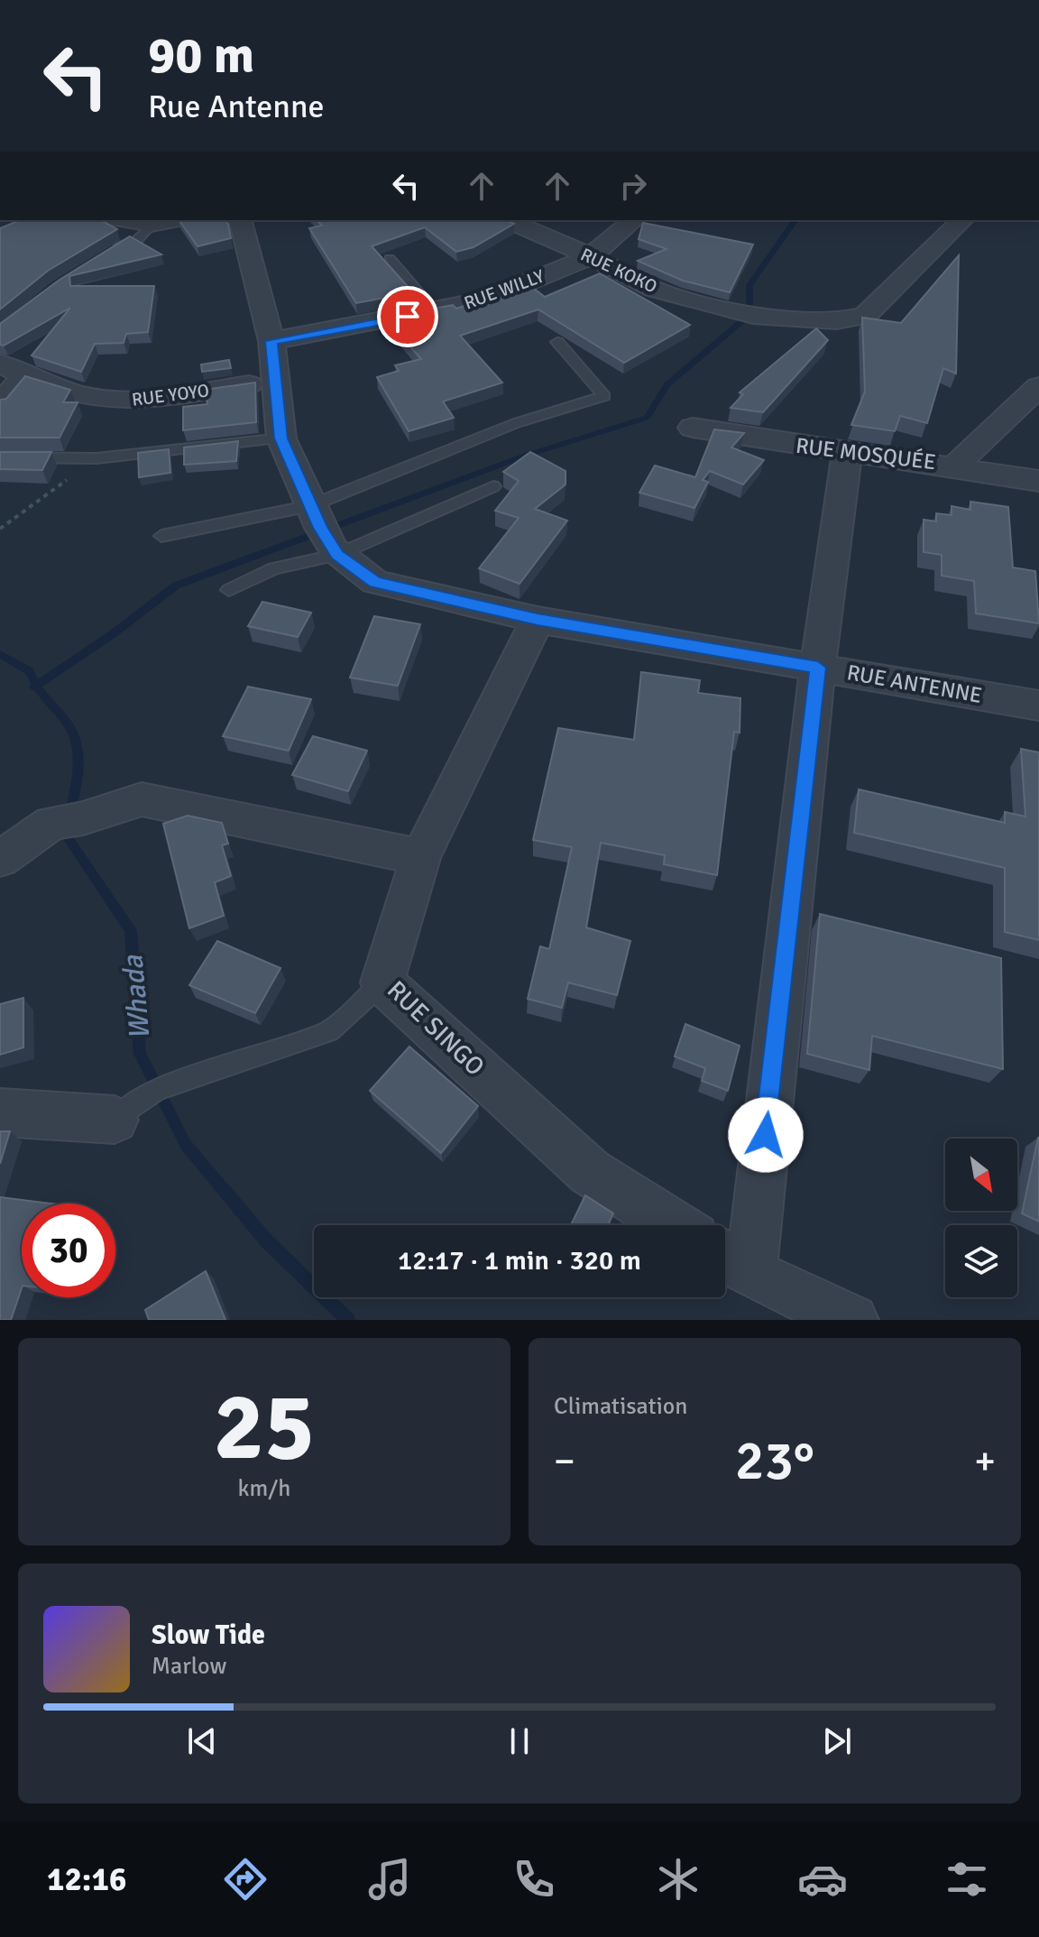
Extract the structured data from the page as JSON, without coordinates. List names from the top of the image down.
{
  "streets": {
    "street": [
      "RUE KOKO",
      "RUE WILLY",
      "RUE YOYO",
      "RUE MOSQUÉE",
      "RUE ANTENNE",
      "RUE SINGO"
    ]
  },
  "crossings": [
    ["RUE KOKO", "RUE WILLY"],
    ["RUE ANTENNE", "RUE SINGO"]
  ],
  "water": ["Whada"],
  "north": "bottom right",
  "page": {
    "turn": ["90 m", "Rue Antenne"],
    "limit": "30",
    "trip": "12:17 · 1 min · 320 m",
    "tile": [
      ["25", "km/h"],
      "Climatisation"
    ],
    "heat": ["−", "23°", "+"],
    "song": ["Slow Tide", "Marlow"],
    "tabs": "12:16"
  }
}
